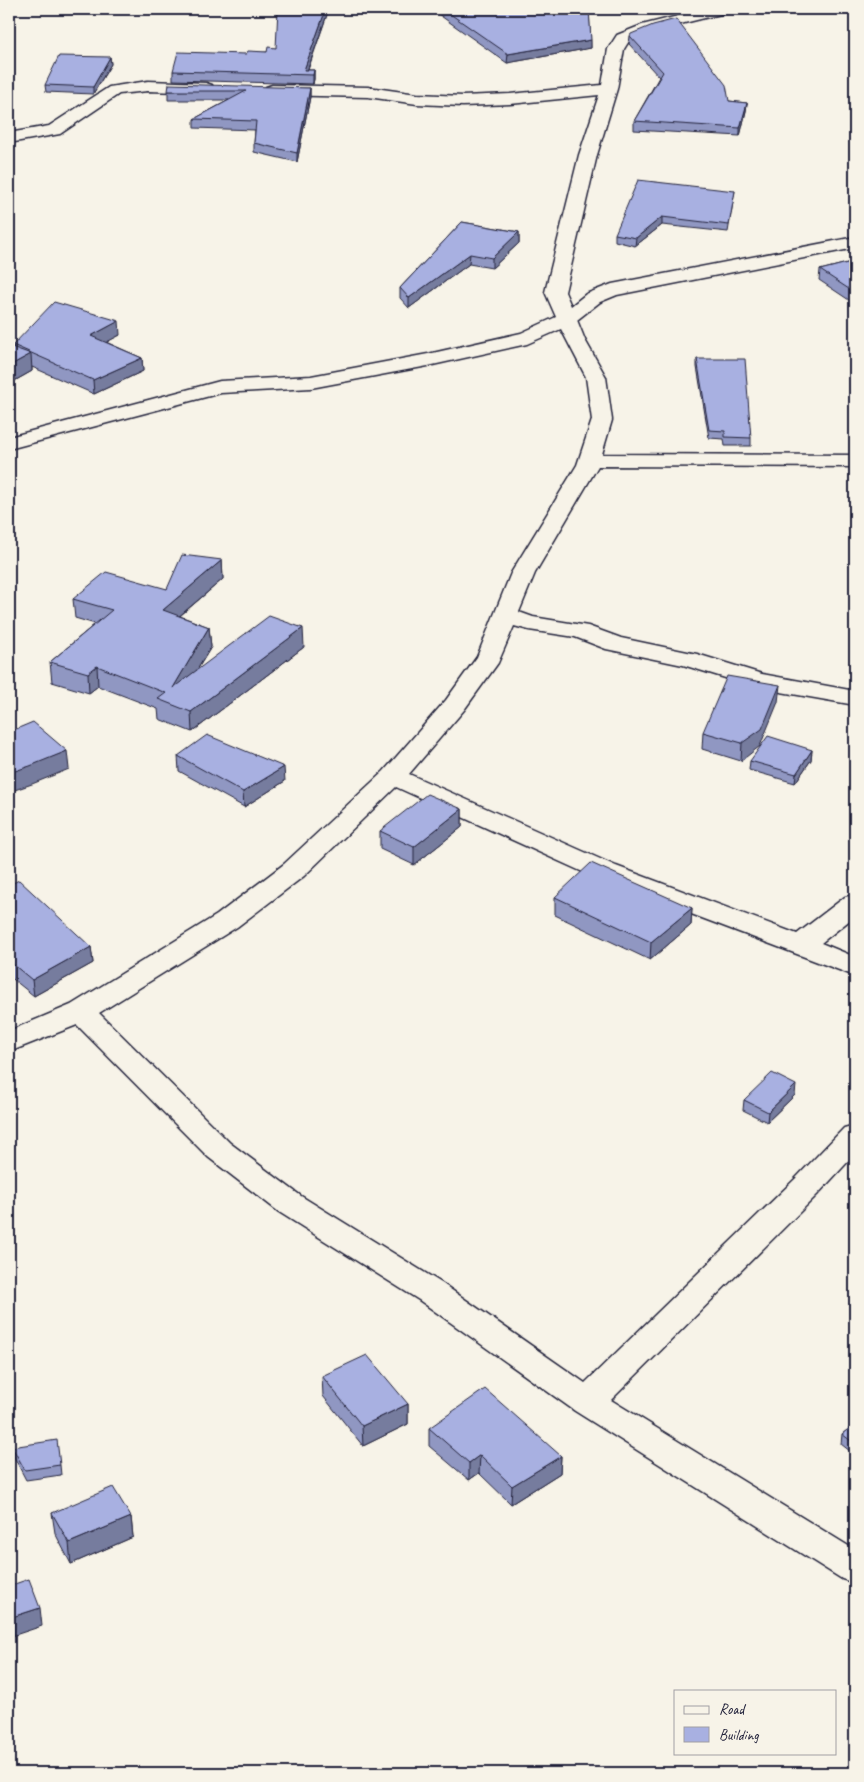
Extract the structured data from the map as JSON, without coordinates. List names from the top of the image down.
{
  "legend": ["Road", "Building"]
}
